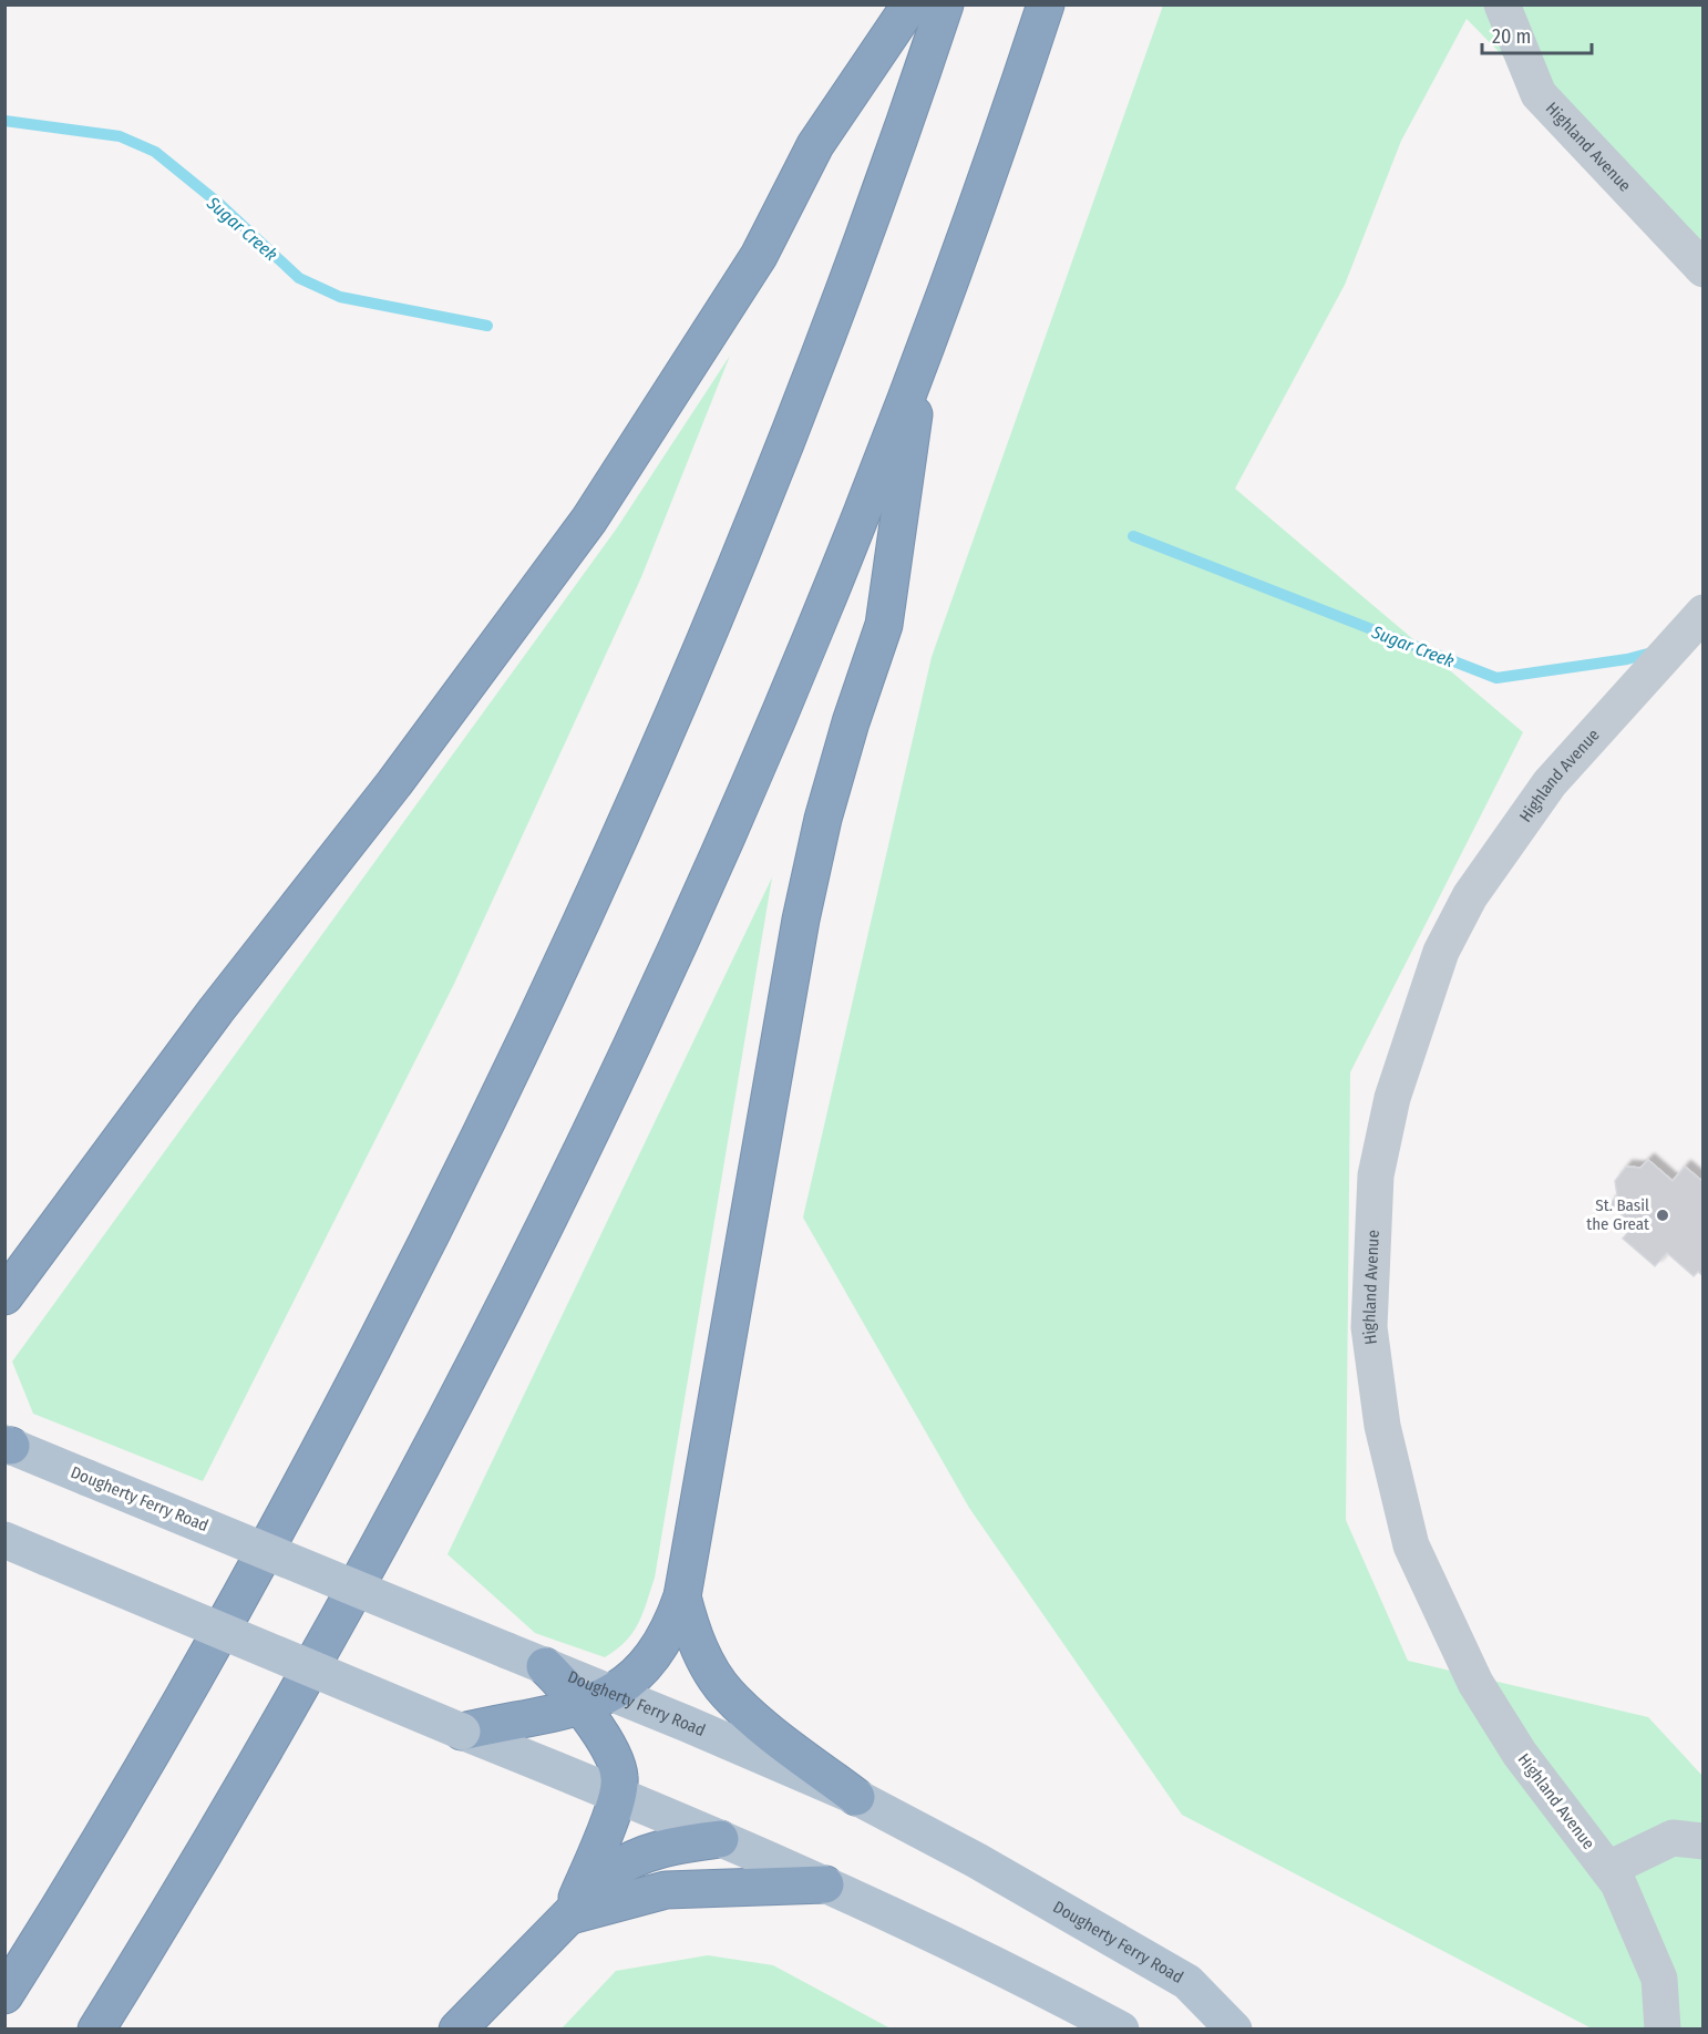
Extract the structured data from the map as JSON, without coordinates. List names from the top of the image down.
{
  "streets": {
    "main road": ["Dougherty Ferry Road"],
    "street": ["Highland Avenue"]
  },
  "water": ["Sugar Creek"],
  "places": ["St. Basil the Great"],
  "scale_bar": "20 m"
}
